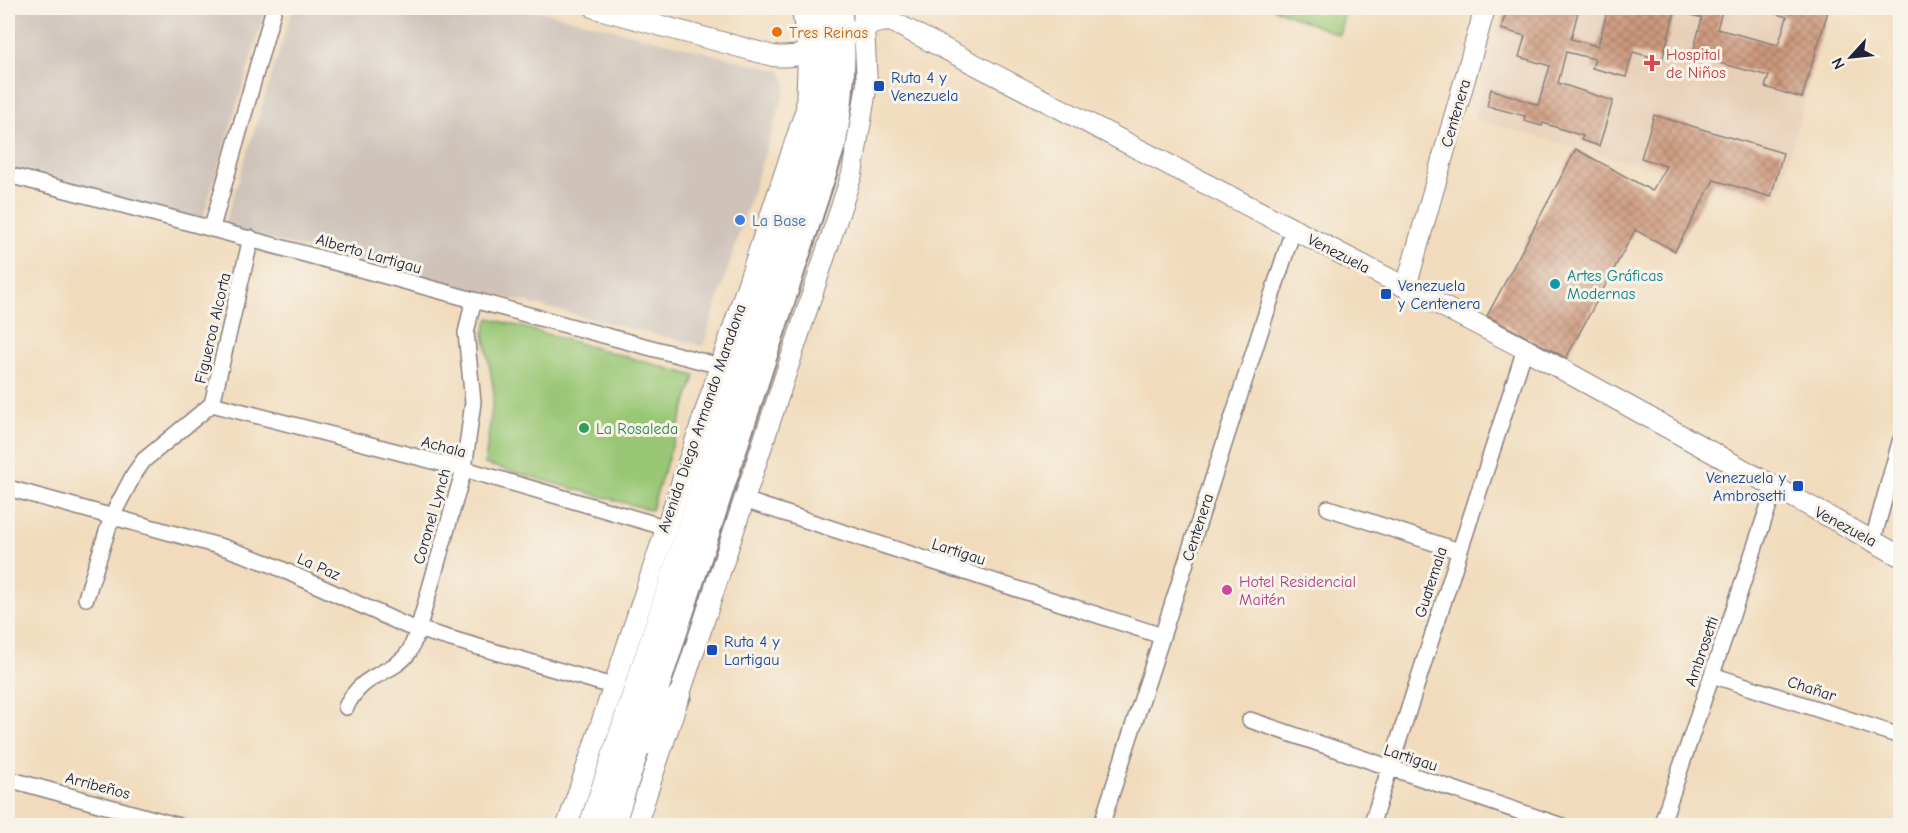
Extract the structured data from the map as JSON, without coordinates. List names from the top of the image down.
{
  "streets": {
    "main road": ["Avenida Diego Armando Maradona"],
    "street": [
      "Centenera",
      "Alberto Lartigau",
      "Venezuela",
      "Figueroa Alcorta",
      "Achala",
      "Coronel Lynch",
      "Lartigau",
      "La Paz",
      "Guatemala",
      "Ambrosetti",
      "Chañar",
      "Arribeños"
    ]
  },
  "crossings": [
    ["Centenera", "Venezuela"],
    ["Centenera", "Lartigau"],
    ["Alberto Lartigau", "Figueroa Alcorta"],
    ["Alberto Lartigau", "Avenida Diego Armando Maradona"],
    ["Alberto Lartigau", "Coronel Lynch"],
    ["Venezuela", "Guatemala"],
    ["Venezuela", "Ambrosetti"],
    ["Figueroa Alcorta", "Achala"],
    ["Figueroa Alcorta", "La Paz"],
    ["Avenida Diego Armando Maradona", "Achala"],
    ["Avenida Diego Armando Maradona", "La Paz"],
    ["Achala", "Coronel Lynch"],
    ["Coronel Lynch", "La Paz"],
    ["Lartigau", "Guatemala"],
    ["Ambrosetti", "Chañar"]
  ],
  "places": {
    "other": [
      "Tres Reinas",
      "La Base",
      "Artes Gráficas Modernas",
      "La Rosaleda",
      "Hotel Residencial Maitén"
    ],
    "health": ["Hospital de Niños"],
    "transit": [
      "Ruta 4 y Venezuela",
      "Venezuela y Centenera",
      "Venezuela y Ambrosetti",
      "Ruta 4 y Lartigau"
    ]
  },
  "north": "bottom left"
}
